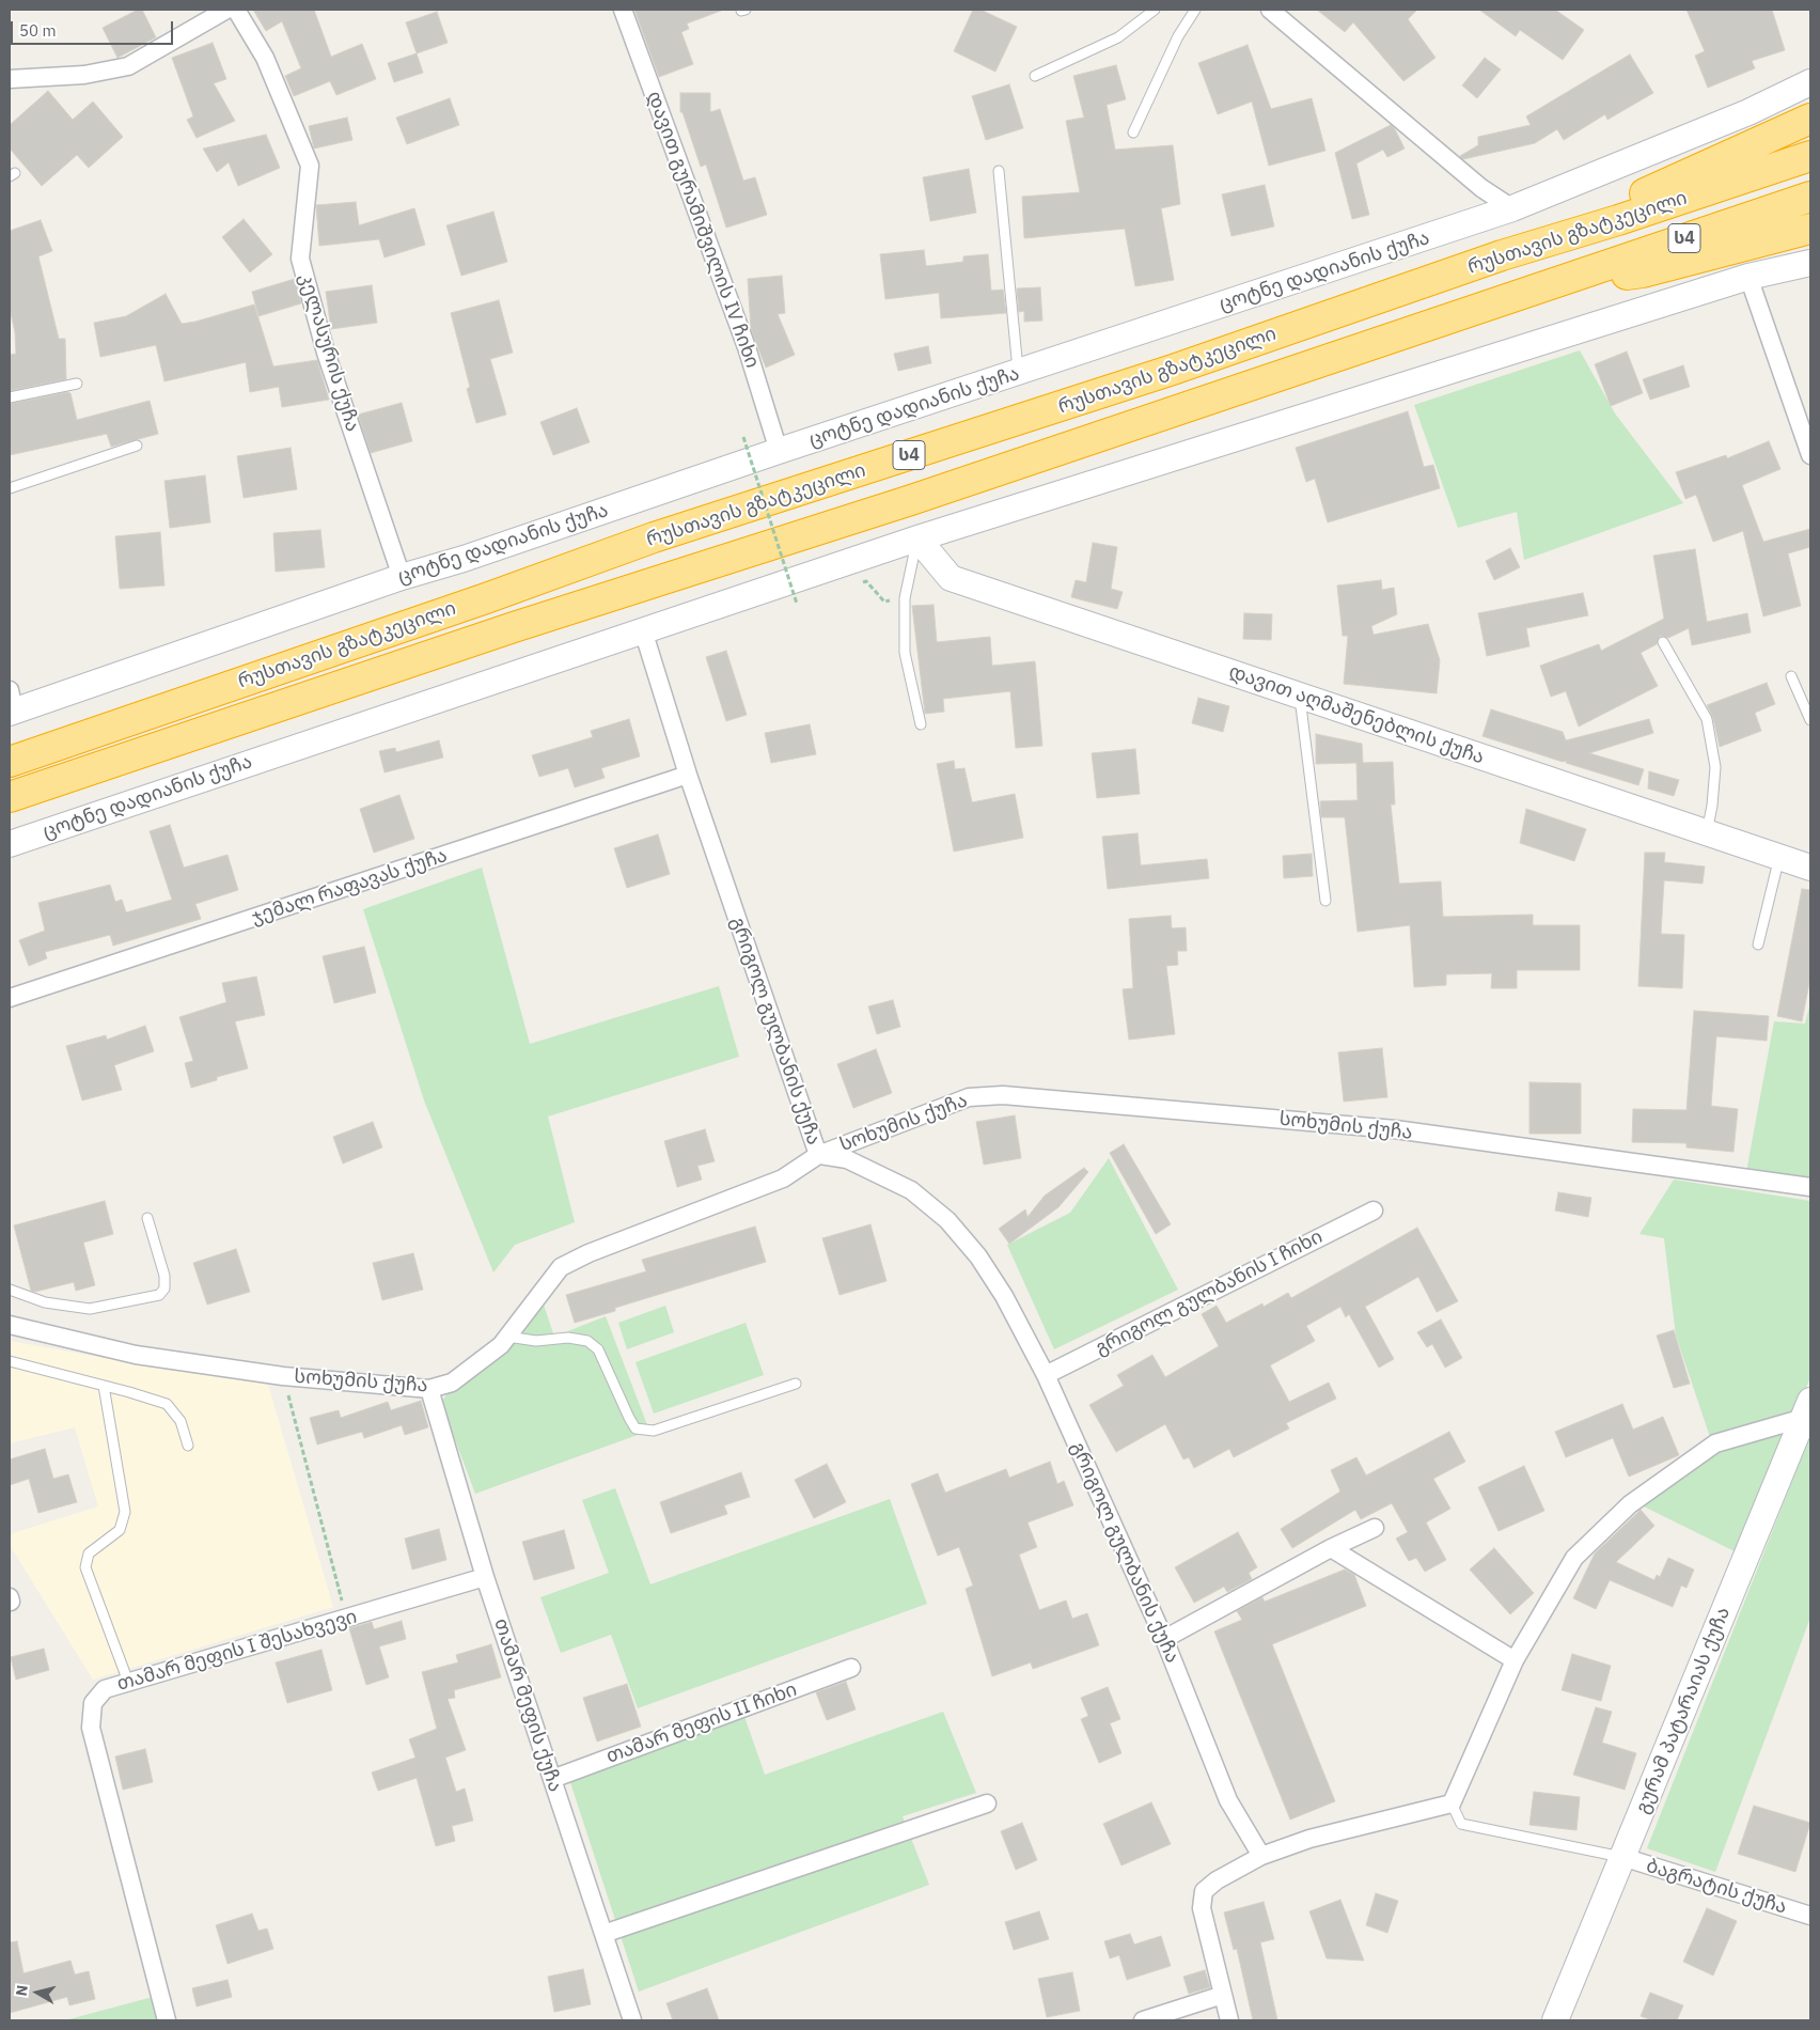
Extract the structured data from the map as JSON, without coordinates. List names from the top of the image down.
{
  "streets": {
    "highway": ["რუსთავის გზატკეცილი", "ს4"],
    "street": [
      "დავით გურამიშვილის IV ჩიხი",
      "ცოტნე დადიანის ქუჩა",
      "კელასურის ქუჩა",
      "დავით აღმაშენებლის ქუჩა",
      "ჯემალ რაფავას ქუჩა",
      "გრიგოლ გულბანის ქუჩა",
      "სოხუმის ქუჩა",
      "გრიგოლ გულბანის I ჩიხი",
      "თამარ მეფის I შესახვევი",
      "თამარ მეფის ქუჩა",
      "გურამ პატარაიას ქუჩა",
      "თამარ მეფის II ჩიხი",
      "ბაგრატის ქუჩა"
    ]
  },
  "crossings": [
    ["დავით გურამიშვილის IV ჩიხი", "ცოტნე დადიანის ქუჩა"],
    ["ცოტნე დადიანის ქუჩა", "კელასურის ქუჩა"],
    ["ცოტნე დადიანის ქუჩა", "დავით აღმაშენებლის ქუჩა"],
    ["ცოტნე დადიანის ქუჩა", "გრიგოლ გულბანის ქუჩა"],
    ["ჯემალ რაფავას ქუჩა", "გრიგოლ გულბანის ქუჩა"],
    ["გრიგოლ გულბანის ქუჩა", "სოხუმის ქუჩა"],
    ["გრიგოლ გულბანის ქუჩა", "გრიგოლ გულბანის I ჩიხი"],
    ["სოხუმის ქუჩა", "თამარ მეფის ქუჩა"],
    ["თამარ მეფის I შესახვევი", "თამარ მეფის ქუჩა"],
    ["თამარ მეფის ქუჩა", "თამარ მეფის II ჩიხი"],
    ["გურამ პატარაიას ქუჩა", "ბაგრატის ქუჩა"]
  ],
  "scale_bar": "50 m",
  "north": "left"
}
